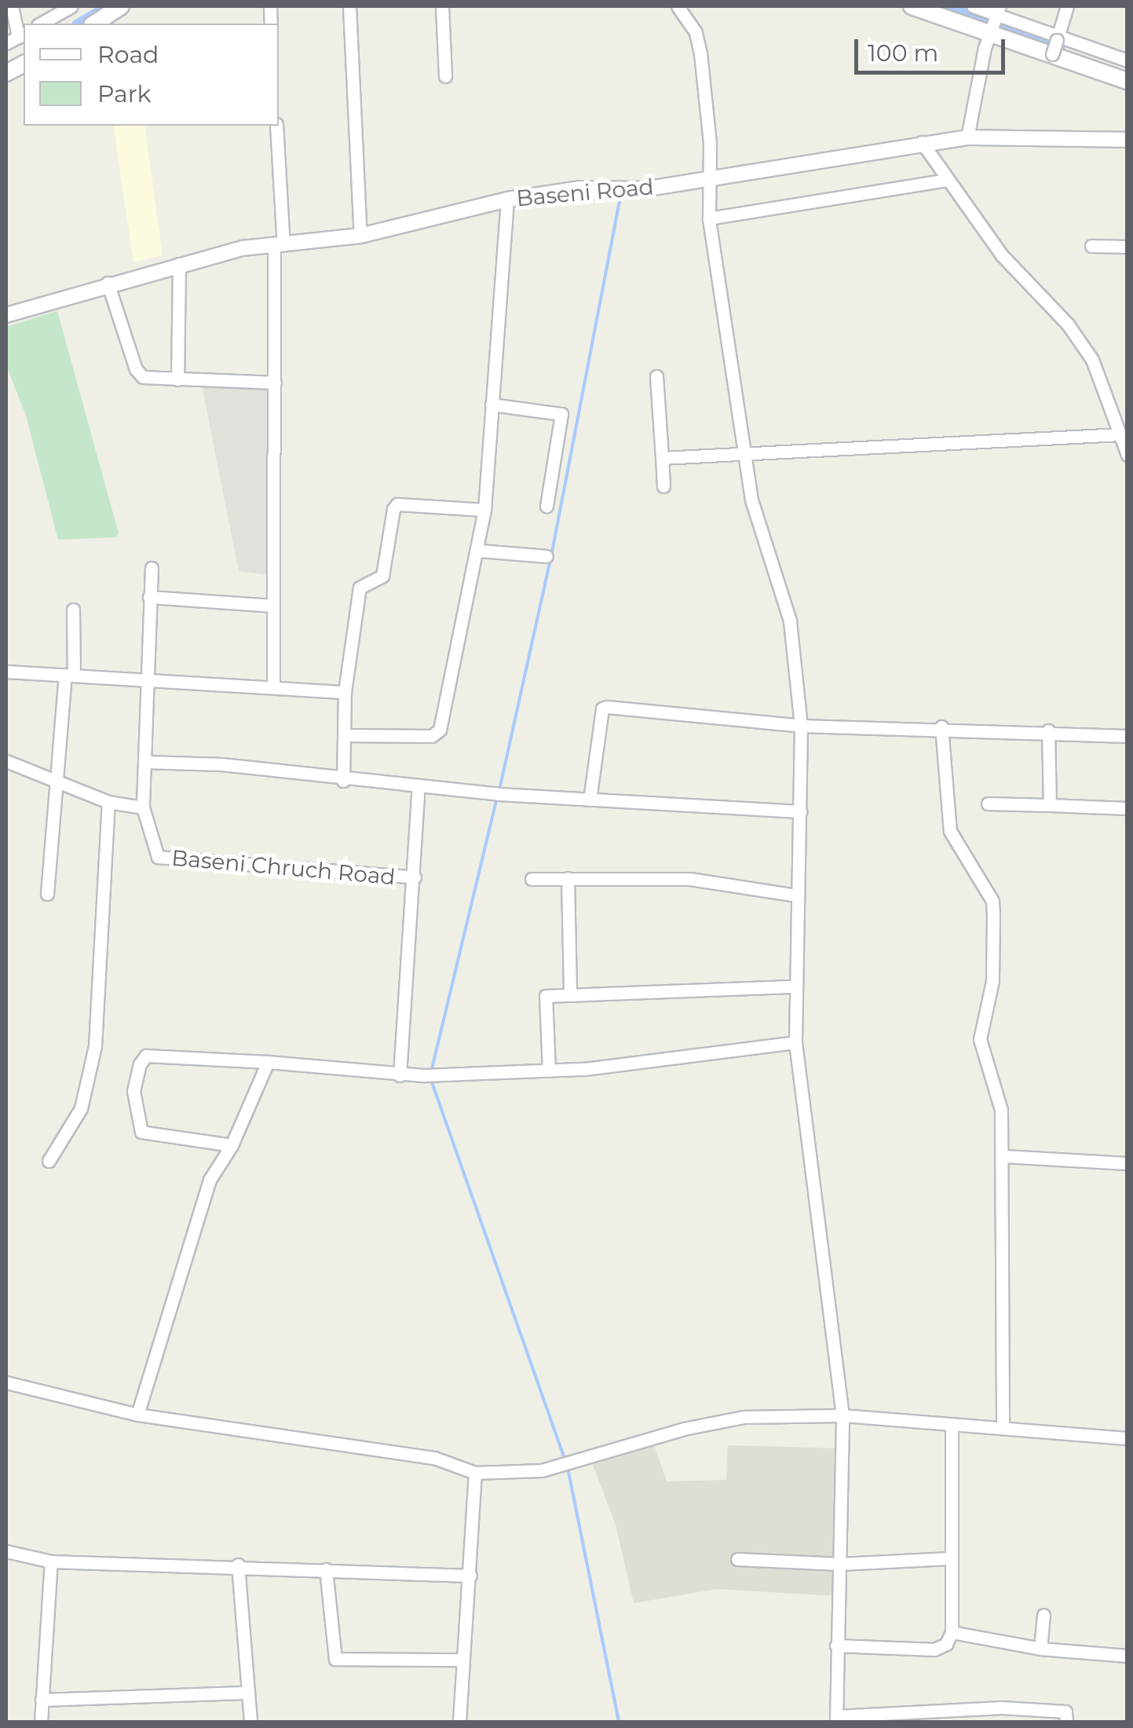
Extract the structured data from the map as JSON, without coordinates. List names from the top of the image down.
{
  "streets": {
    "street": ["Baseni Road", "Baseni Chruch Road"]
  },
  "legend": ["Road", "Park"],
  "scale_bar": "100 m"
}
